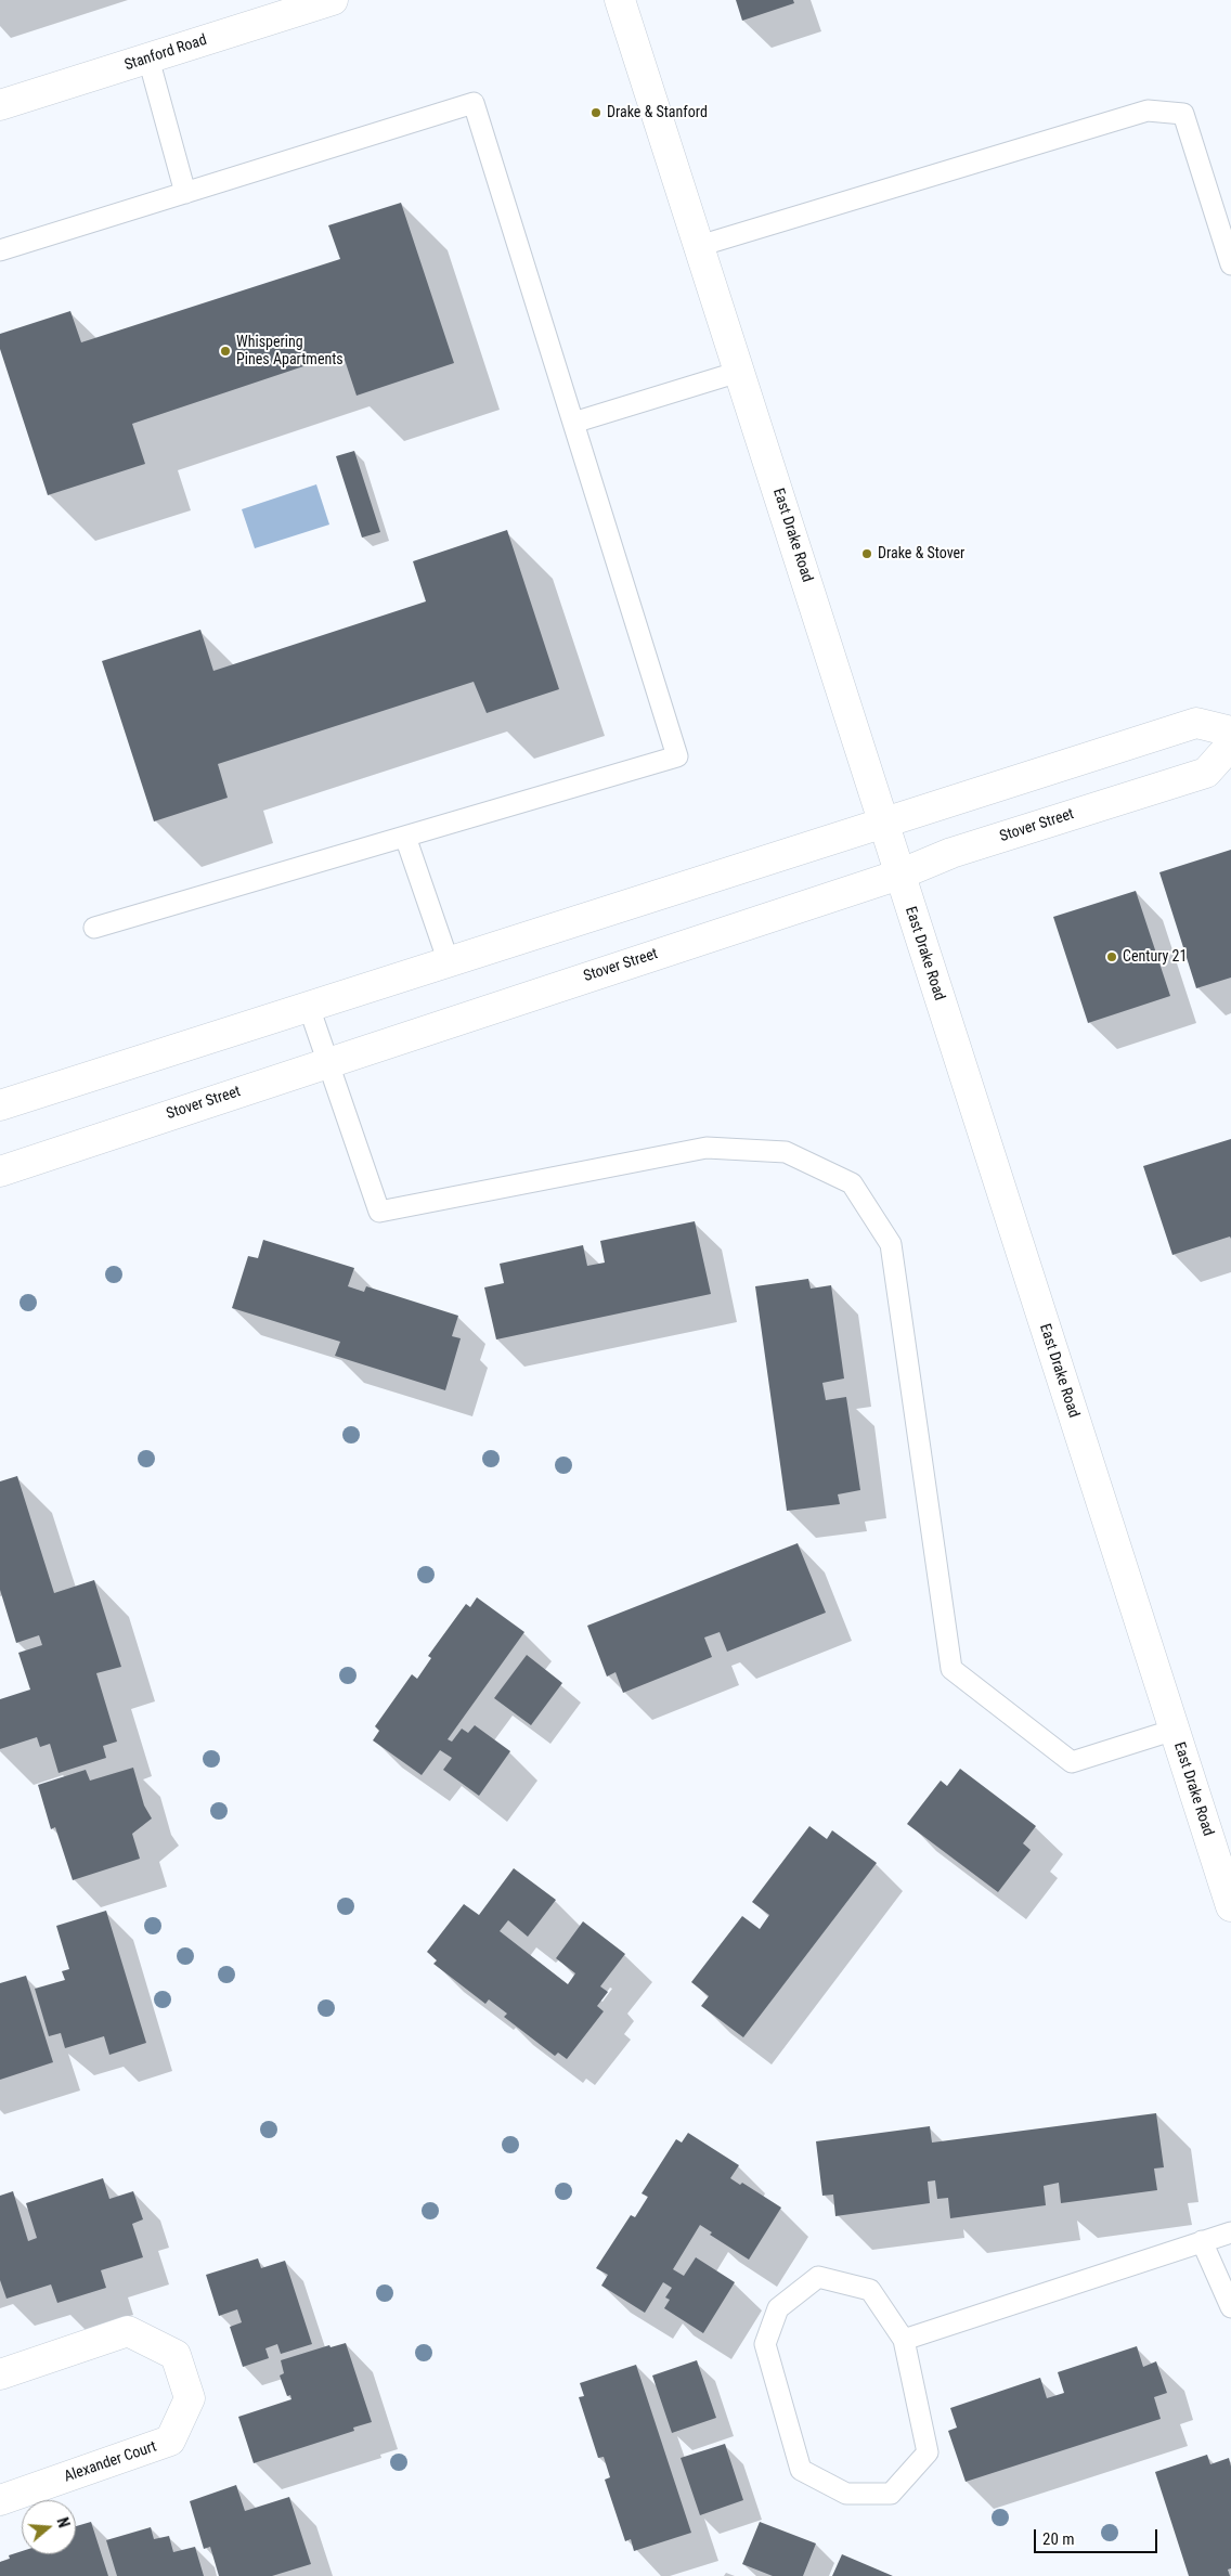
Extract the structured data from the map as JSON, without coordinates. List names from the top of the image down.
{
  "streets": {
    "street": [
      "Stanford Road",
      "East Drake Road",
      "Stover Street",
      "Alexander Court"
    ]
  },
  "crossings": [
    ["East Drake Road", "Stover Street"]
  ],
  "places": [
    "Drake & Stanford",
    "Whispering Pines Apartments",
    "Drake & Stover",
    "Century 21"
  ],
  "scale_bar": "20 m",
  "north": "right"
}
